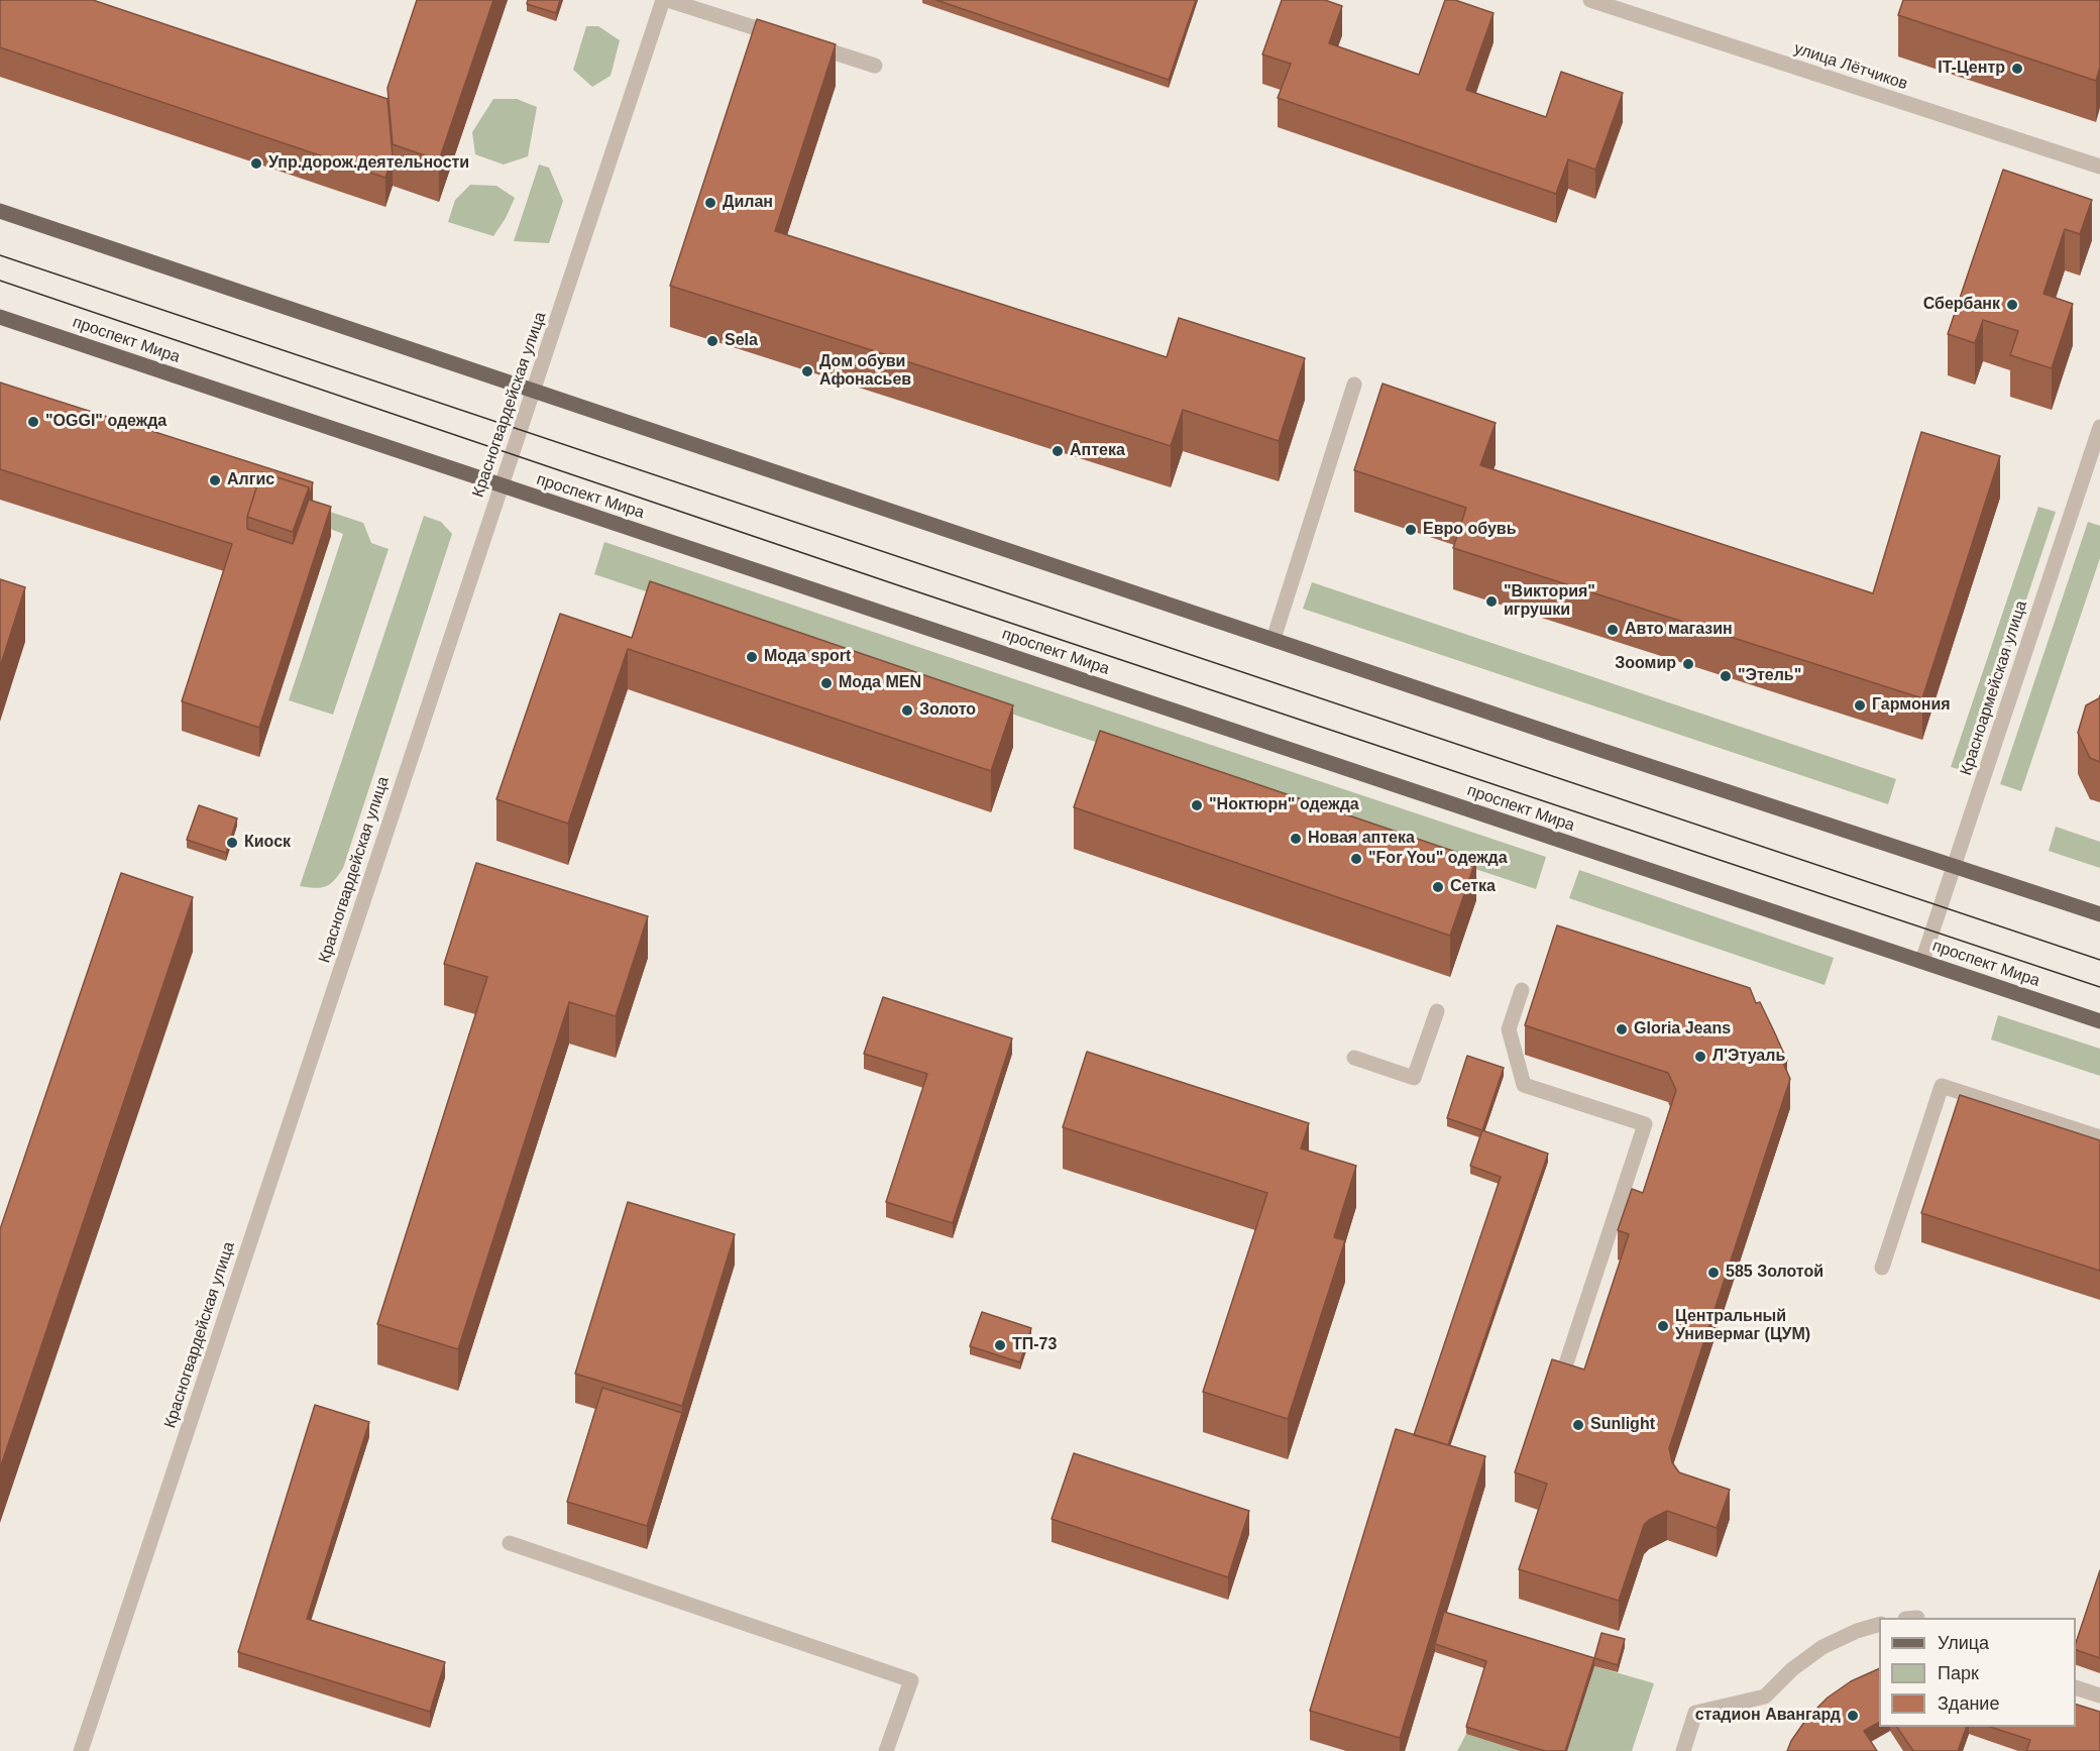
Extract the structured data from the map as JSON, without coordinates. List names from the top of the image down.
{
  "streets": {
    "main road": ["проспект Мира"],
    "street": ["улица Лётчиков", "Красногвардейская улица", "Красноармейская улица"]
  },
  "crossings": [
    ["проспект Мира", "Красногвардейская улица"],
    ["проспект Мира", "Красноармейская улица"]
  ],
  "places": [
    "IT-Центр",
    "Упр.дорож.деятельности",
    "Дилан",
    "Сбербанк",
    "Sela",
    "Дом обуви Афонасьев",
    "\"OGGI\" одежда",
    "Аптека",
    "Алгис",
    "Евро обувь",
    "\"Виктория\" игрушки",
    "Авто магазин",
    "Мода sport",
    "Зоомир",
    "\"Этель\"",
    "Мода MEN",
    "Гармония",
    "Золото",
    "\"Ноктюрн\" одежда",
    "Новая аптека",
    "Киоск",
    "\"For You\" одежда",
    "Сетка",
    "Gloria Jeans",
    "Л'Этуаль",
    "585 Золотой",
    "Центральный Универмаг (ЦУМ)",
    "ТП-73",
    "Sunlight",
    "стадион Авангард"
  ],
  "legend": ["Улица", "Парк", "Здание"]
}
